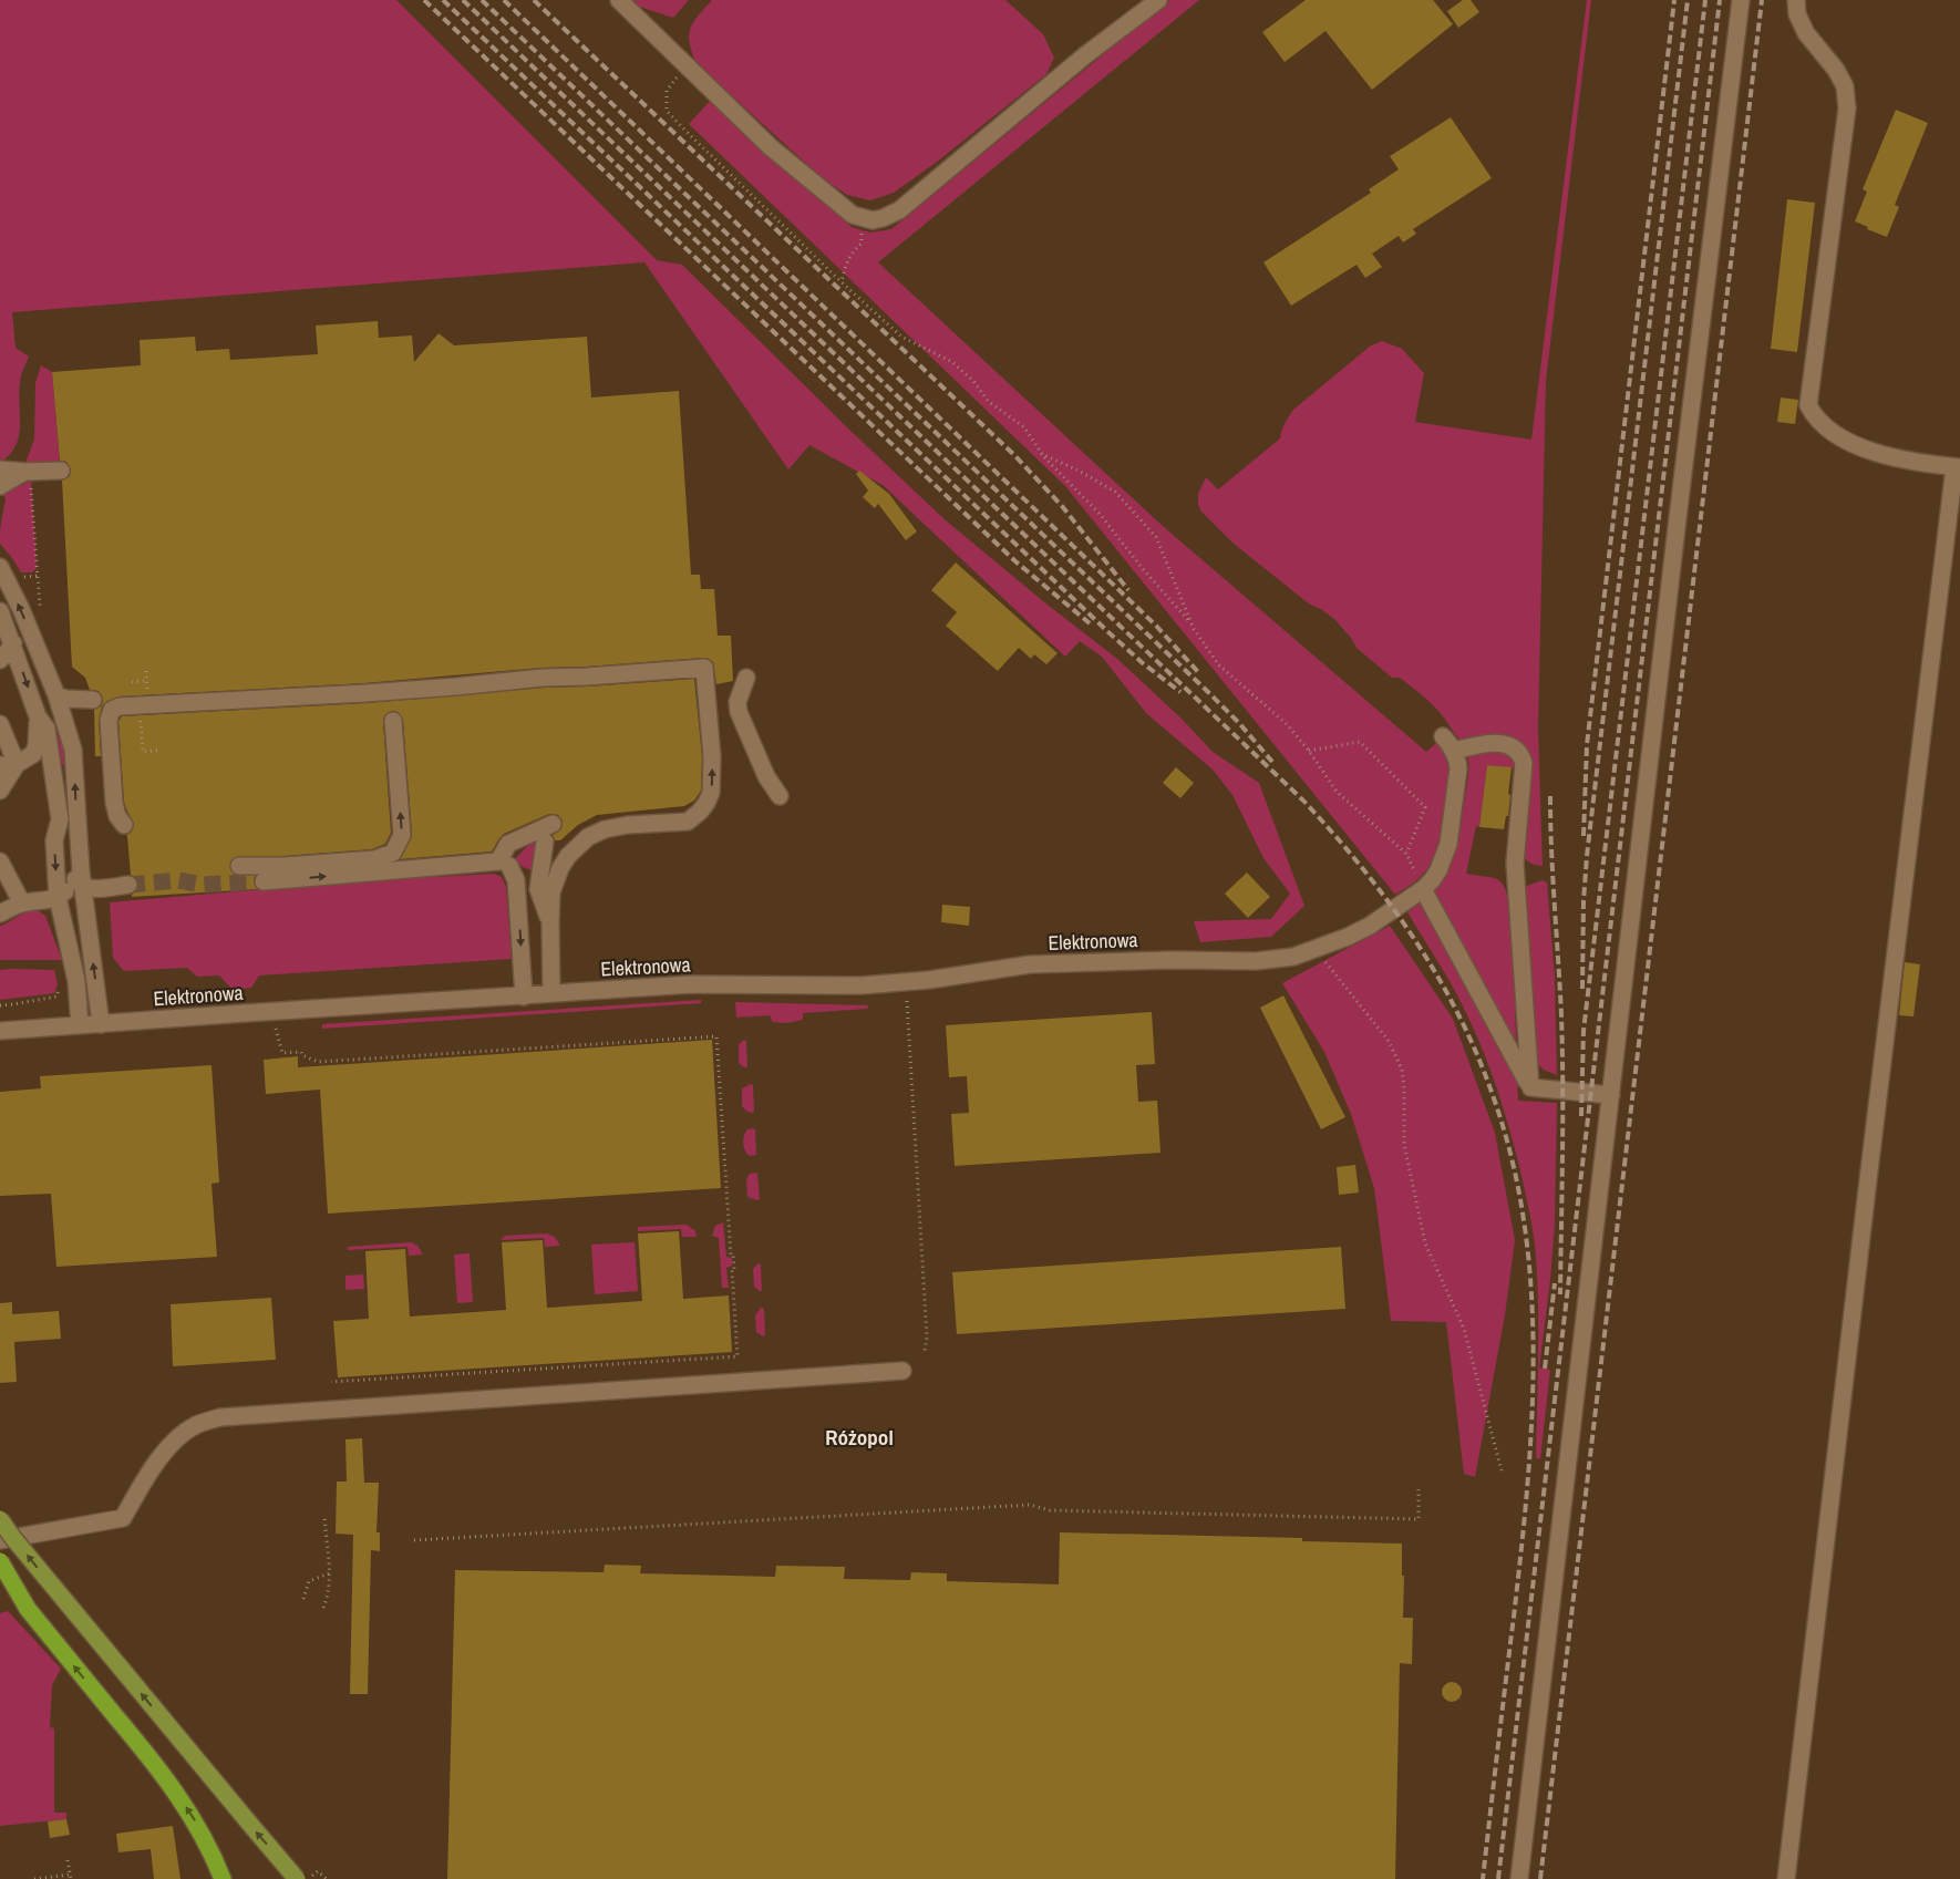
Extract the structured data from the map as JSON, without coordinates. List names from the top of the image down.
{
  "streets": {
    "street": ["Elektronowa"]
  },
  "districts": ["Różopol"]
}
